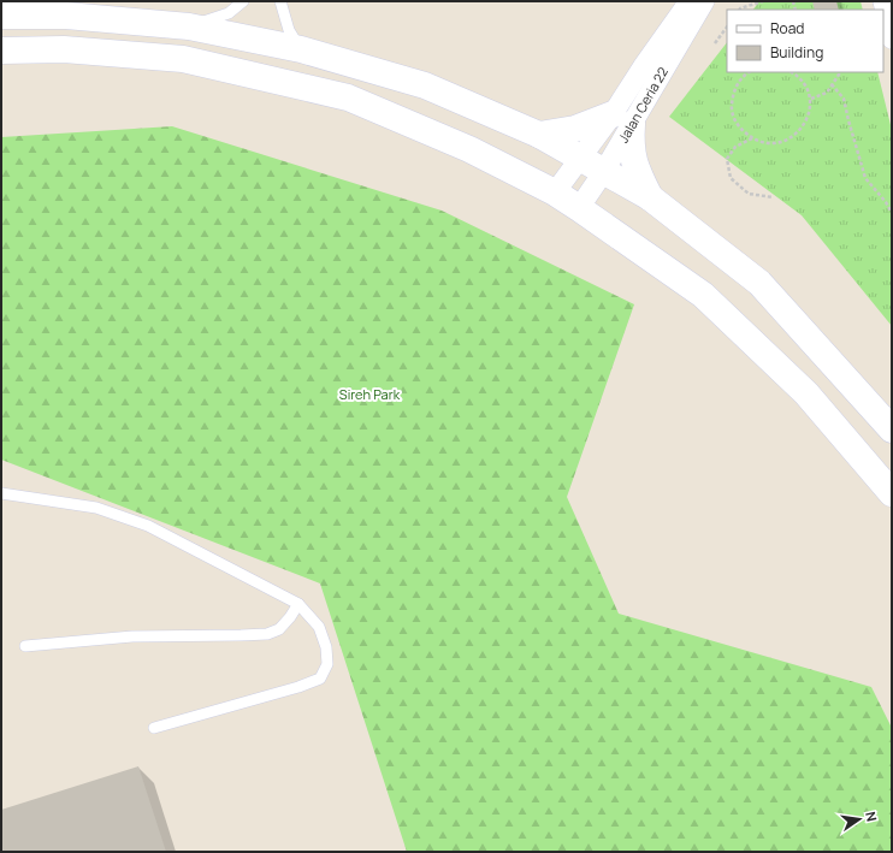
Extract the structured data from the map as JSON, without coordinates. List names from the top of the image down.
{
  "streets": {
    "street": ["Jalan Ceria 22"]
  },
  "parks": ["Sireh Park"],
  "legend": ["Road", "Building"],
  "north": "right"
}
